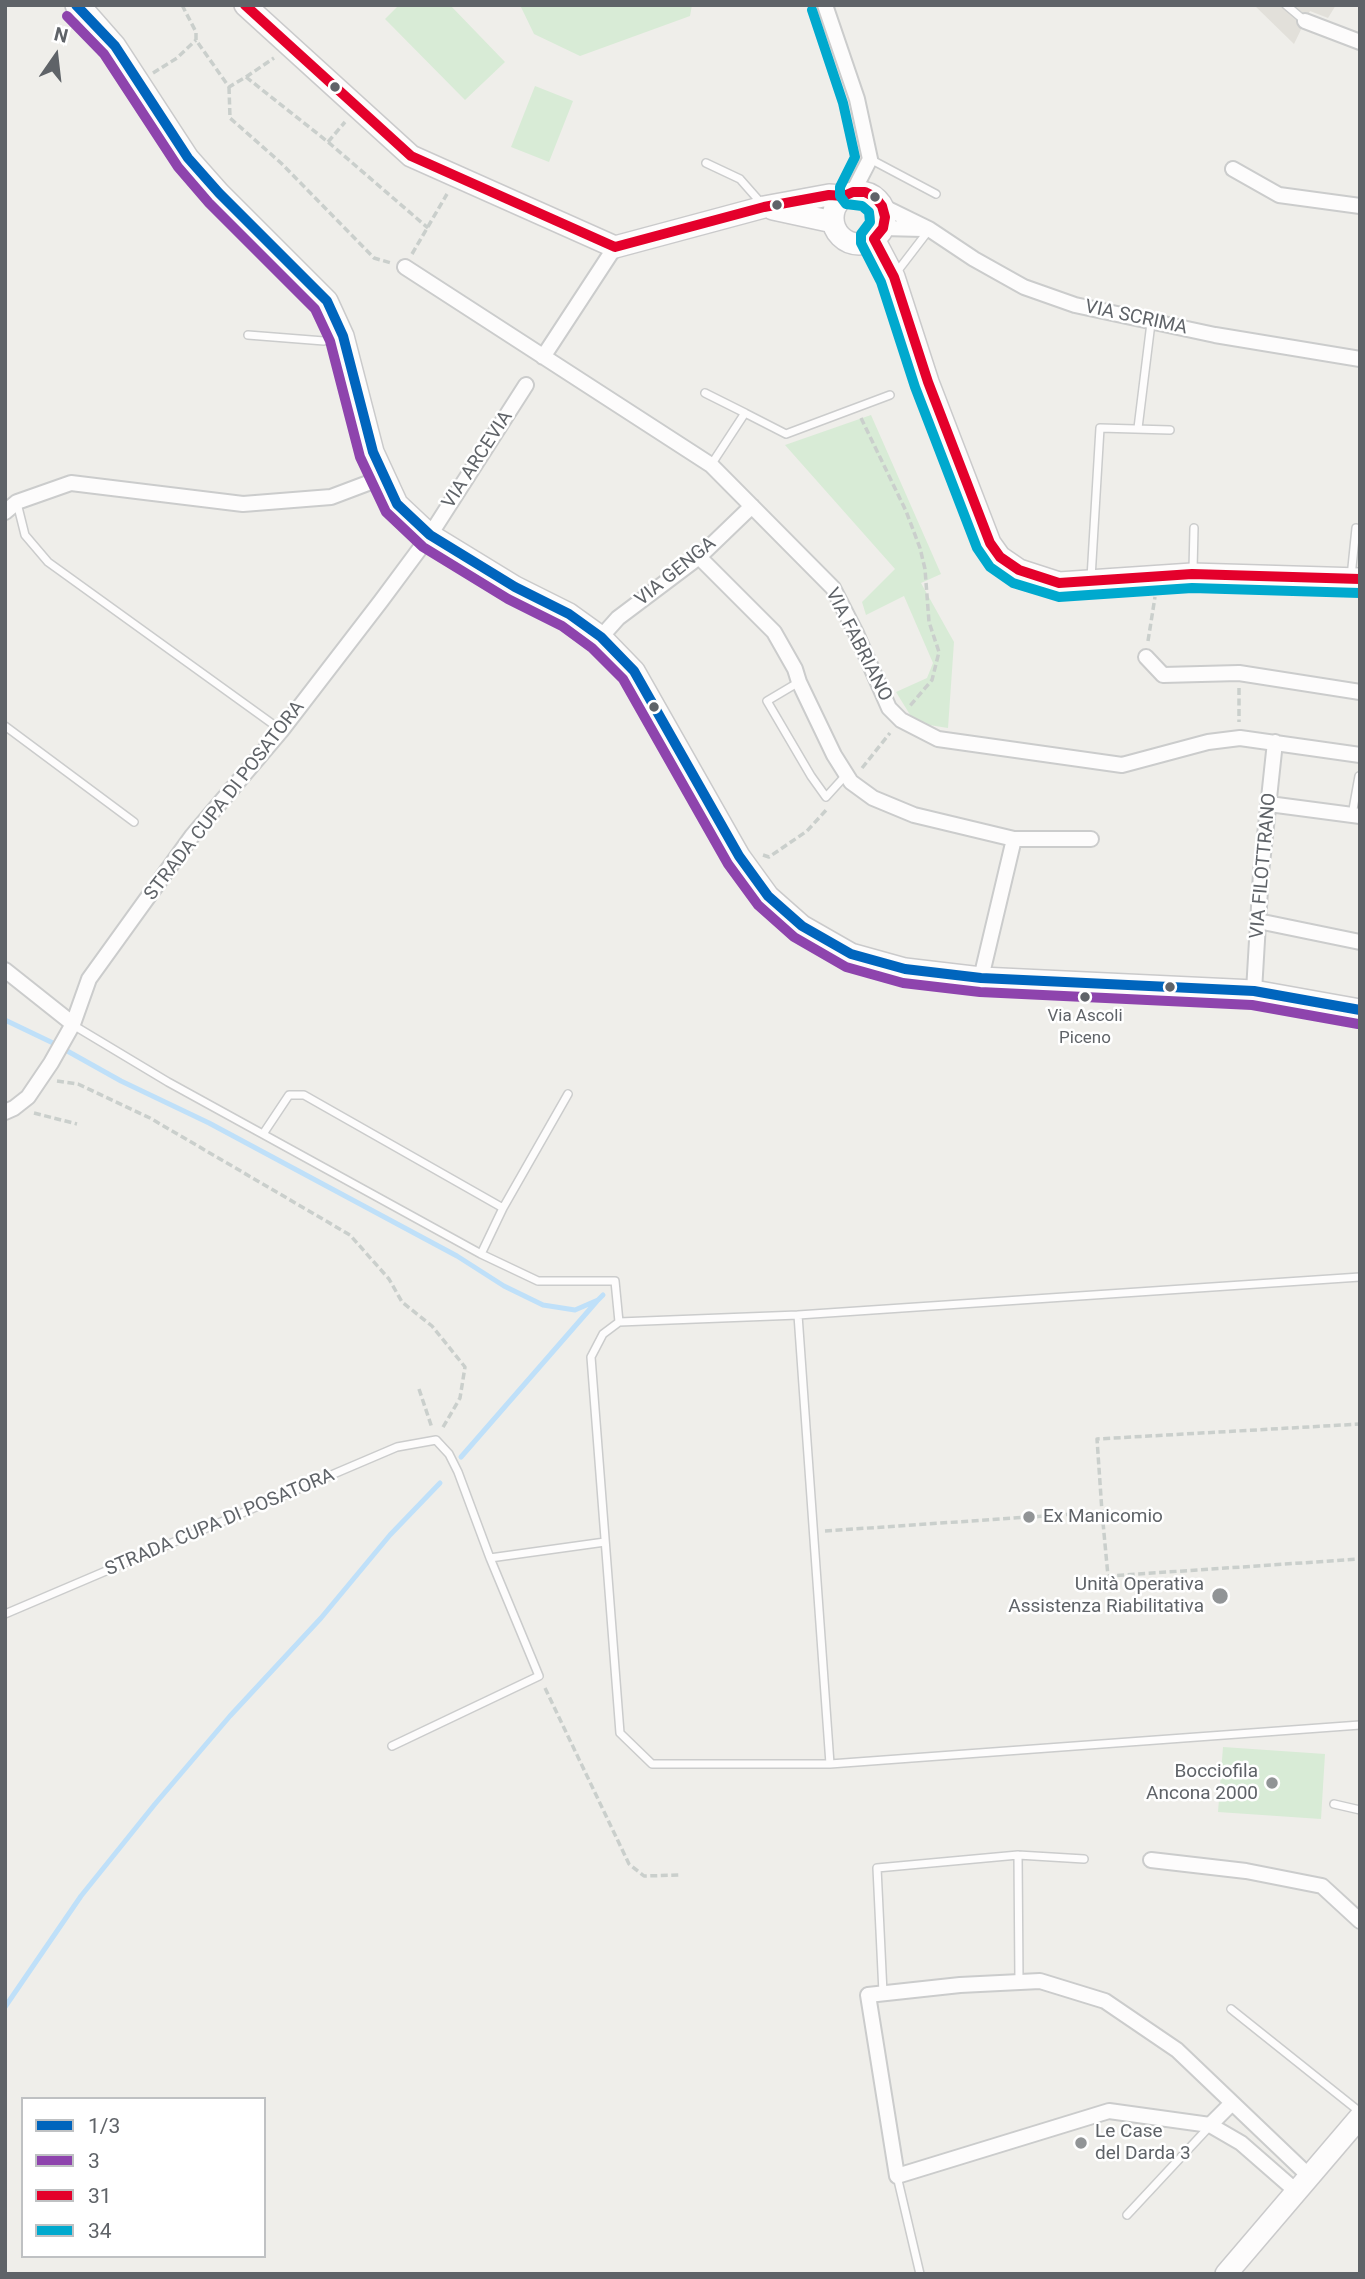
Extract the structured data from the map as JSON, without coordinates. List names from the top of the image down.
{
  "streets": {
    "street": [
      "VIA SCRIMA",
      "VIA ARCEVIA",
      "VIA GENGA",
      "VIA FABRIANO",
      "STRADA CUPA DI POSATORA",
      "VIA FILOTTRANO"
    ]
  },
  "crossings": [
    ["VIA ARCEVIA", "STRADA CUPA DI POSATORA"],
    ["VIA GENGA", "VIA FABRIANO"],
    ["VIA FABRIANO", "VIA FILOTTRANO"]
  ],
  "places": [
    "Via Ascoli Piceno",
    "Ex Manicomio",
    "Unità Operativa Assistenza Riabilitativa",
    "Bocciofila Ancona 2000",
    "Le Case del Darda 3"
  ],
  "lines": [
    "transit line 1/3",
    "transit line 31",
    "transit line 34",
    "transit line 3"
  ],
  "legend": [
    "1/3",
    "3",
    "31",
    "34"
  ],
  "north": "top"
}
